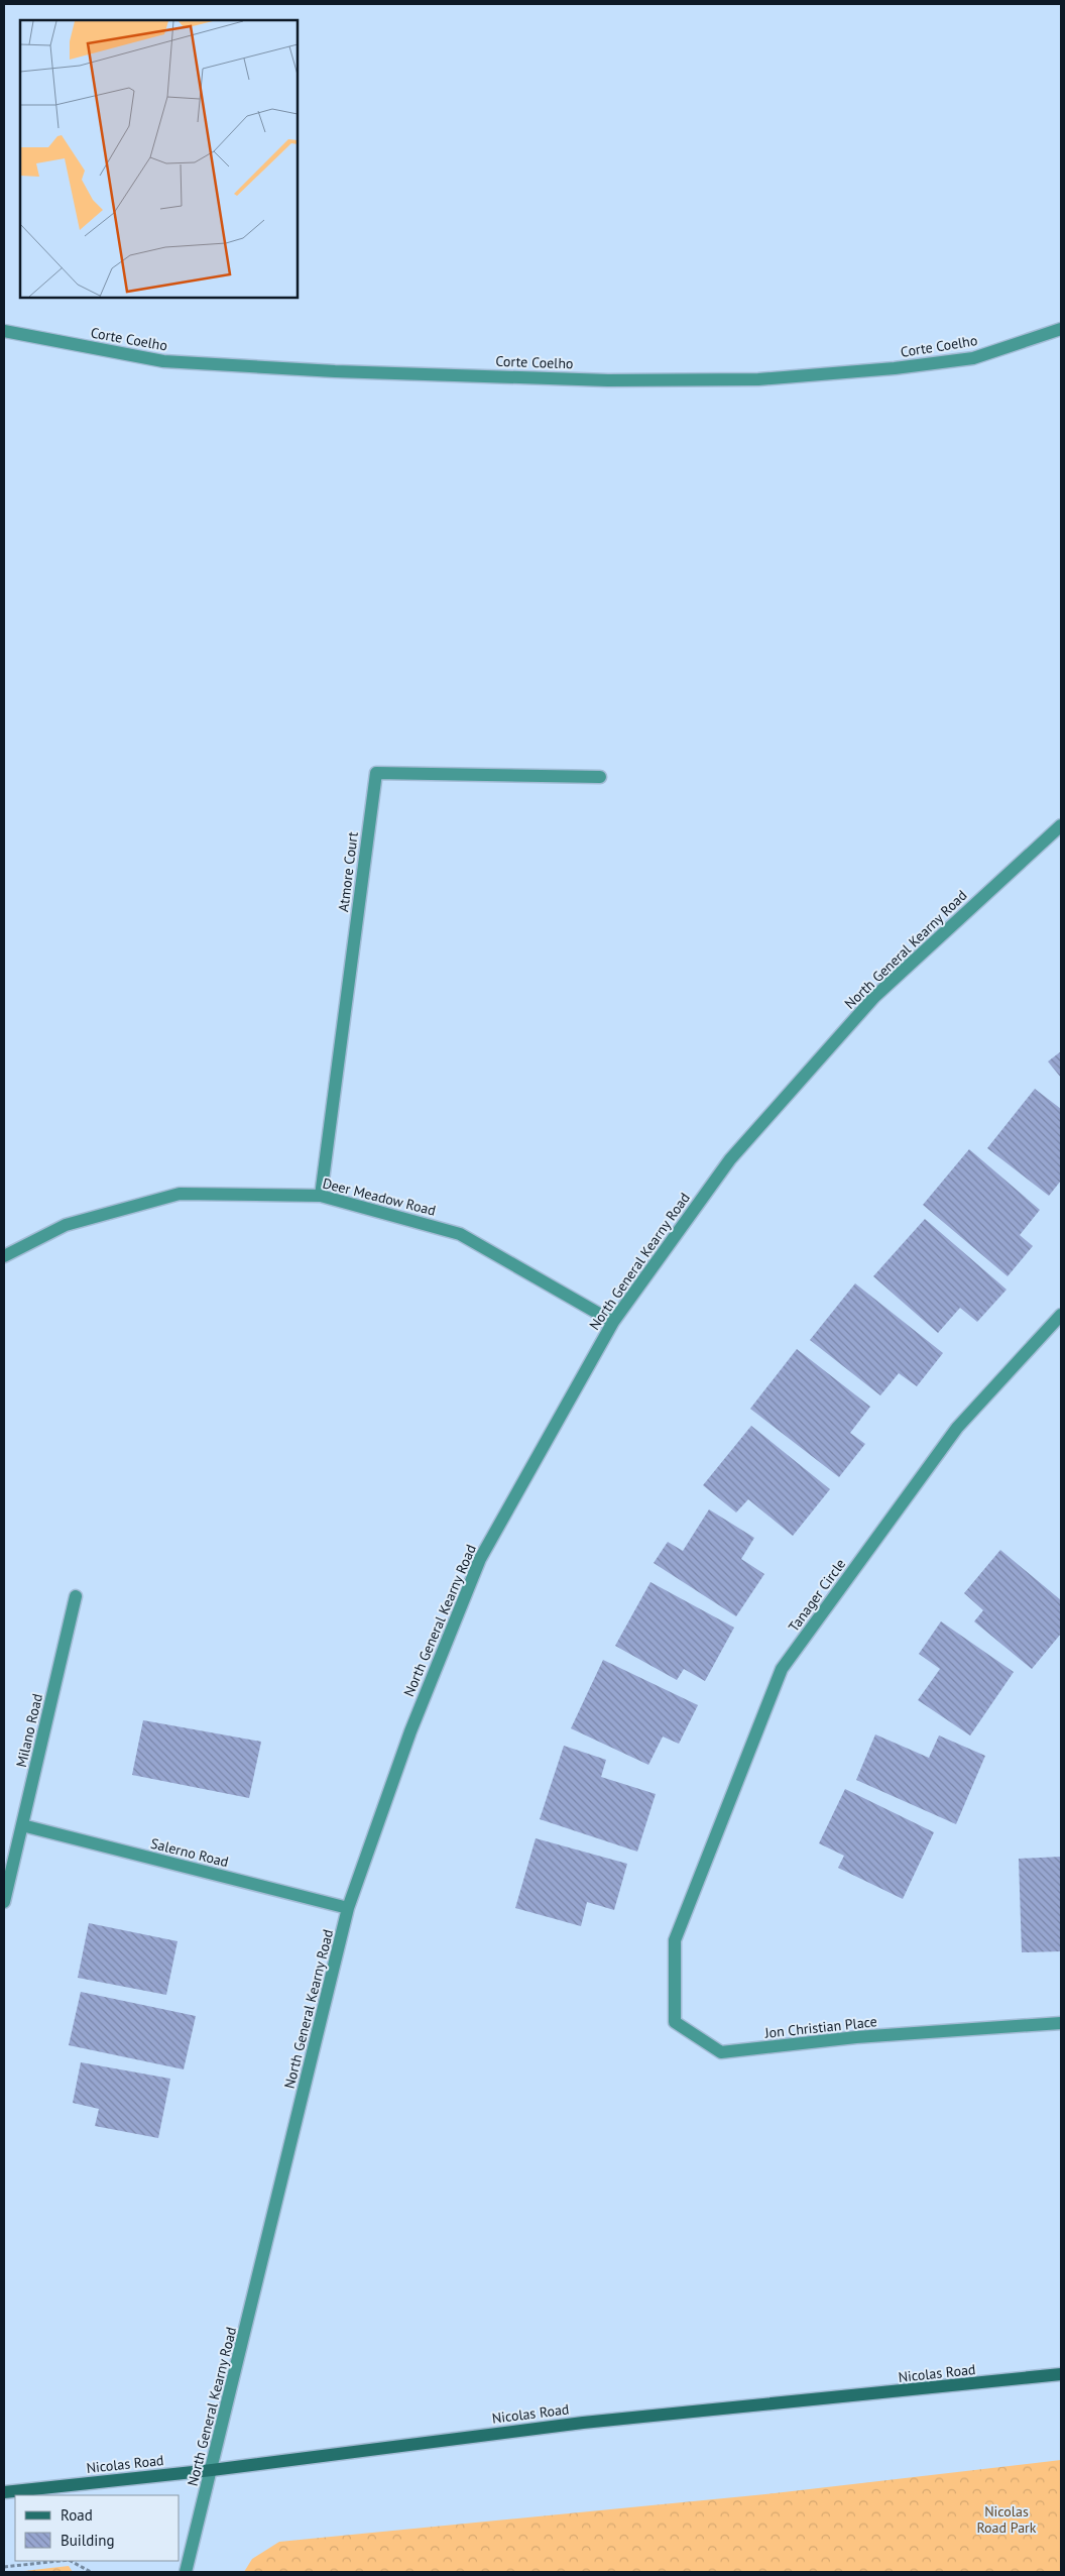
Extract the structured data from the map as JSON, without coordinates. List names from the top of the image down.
{
  "streets": {
    "main road": ["Nicolas Road"],
    "street": [
      "Corte Coelho",
      "Atmore Court",
      "North General Kearny Road",
      "Deer Meadow Road",
      "Tanager Circle",
      "Milano Road",
      "Salerno Road",
      "Jon Christian Place"
    ]
  },
  "crossings": [
    ["Atmore Court", "Deer Meadow Road"],
    ["North General Kearny Road", "Deer Meadow Road"],
    ["North General Kearny Road", "Salerno Road"],
    ["North General Kearny Road", "Nicolas Road"],
    ["Tanager Circle", "Jon Christian Place"],
    ["Milano Road", "Salerno Road"]
  ],
  "parks": ["Nicolas Road Park"],
  "legend": ["Road", "Building"]
}
